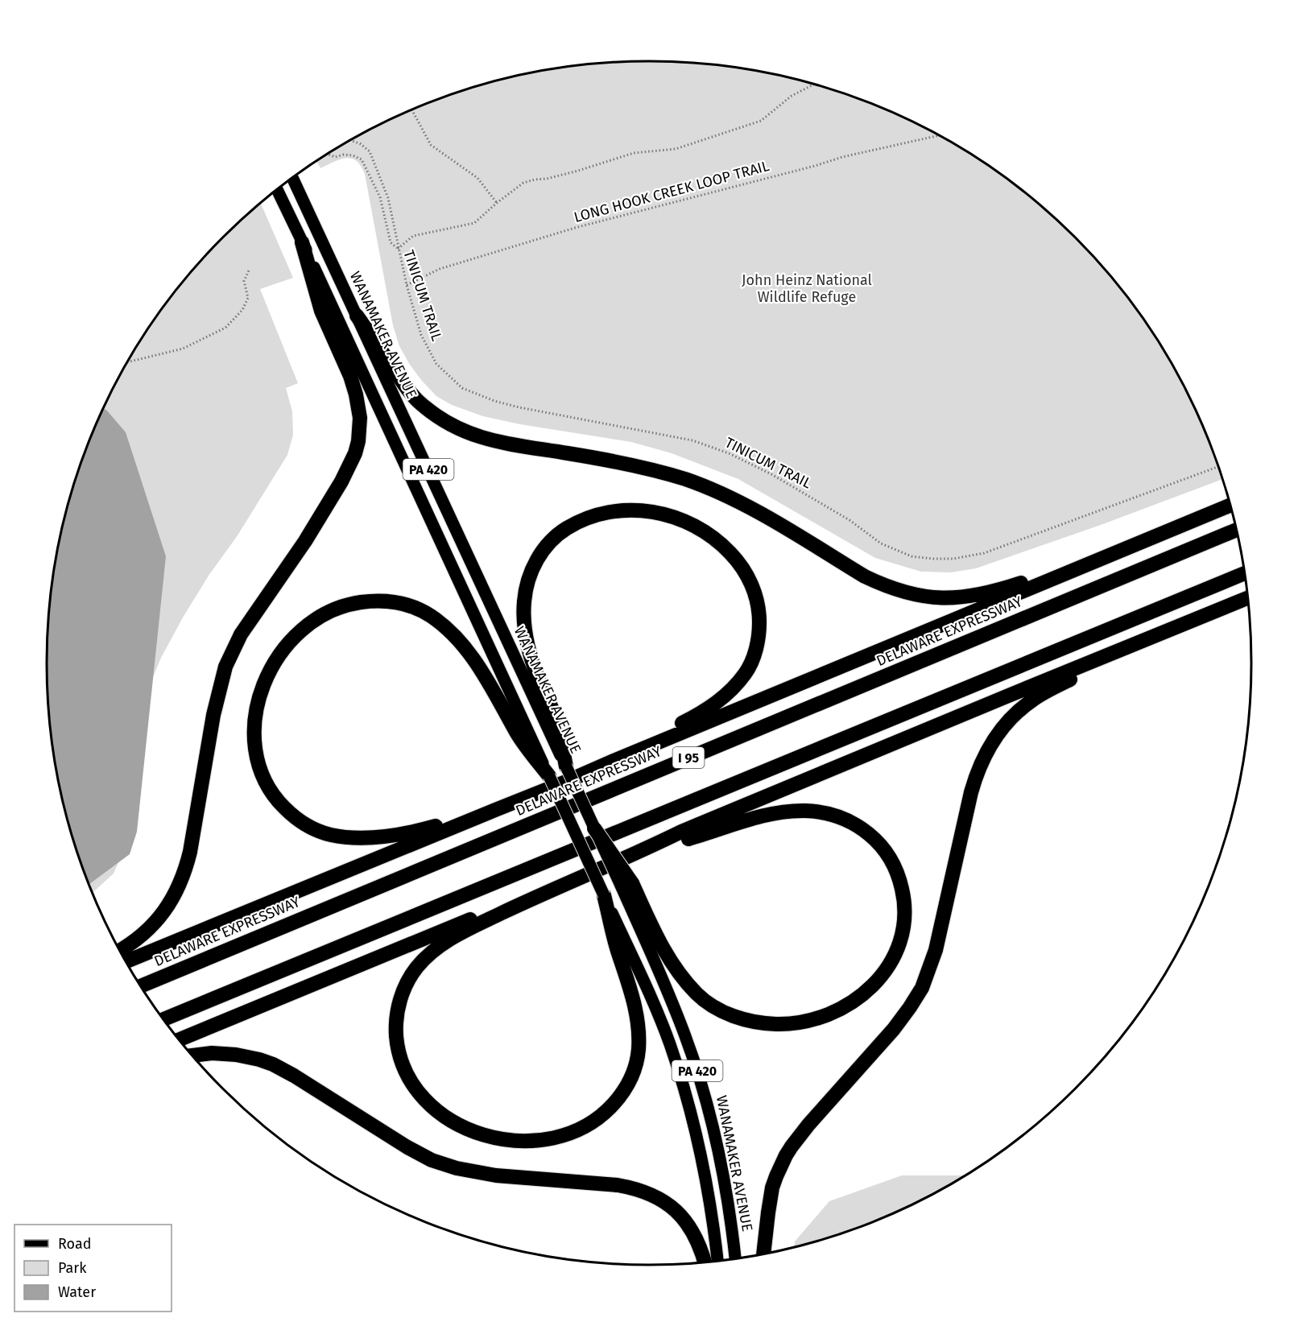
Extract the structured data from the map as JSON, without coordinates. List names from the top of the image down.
{
  "streets": {
    "highway": ["DELAWARE EXPRESSWAY", "I 95"],
    "main road": ["WANAMAKER AVENUE", "PA 420"],
    "path": ["LONG HOOK CREEK LOOP TRAIL", "TINICUM TRAIL"]
  },
  "crossings": [
    ["LONG HOOK CREEK LOOP TRAIL", "TINICUM TRAIL"]
  ],
  "parks": ["John Heinz National Wildlife Refuge"],
  "legend": ["Road", "Park", "Water"]
}
